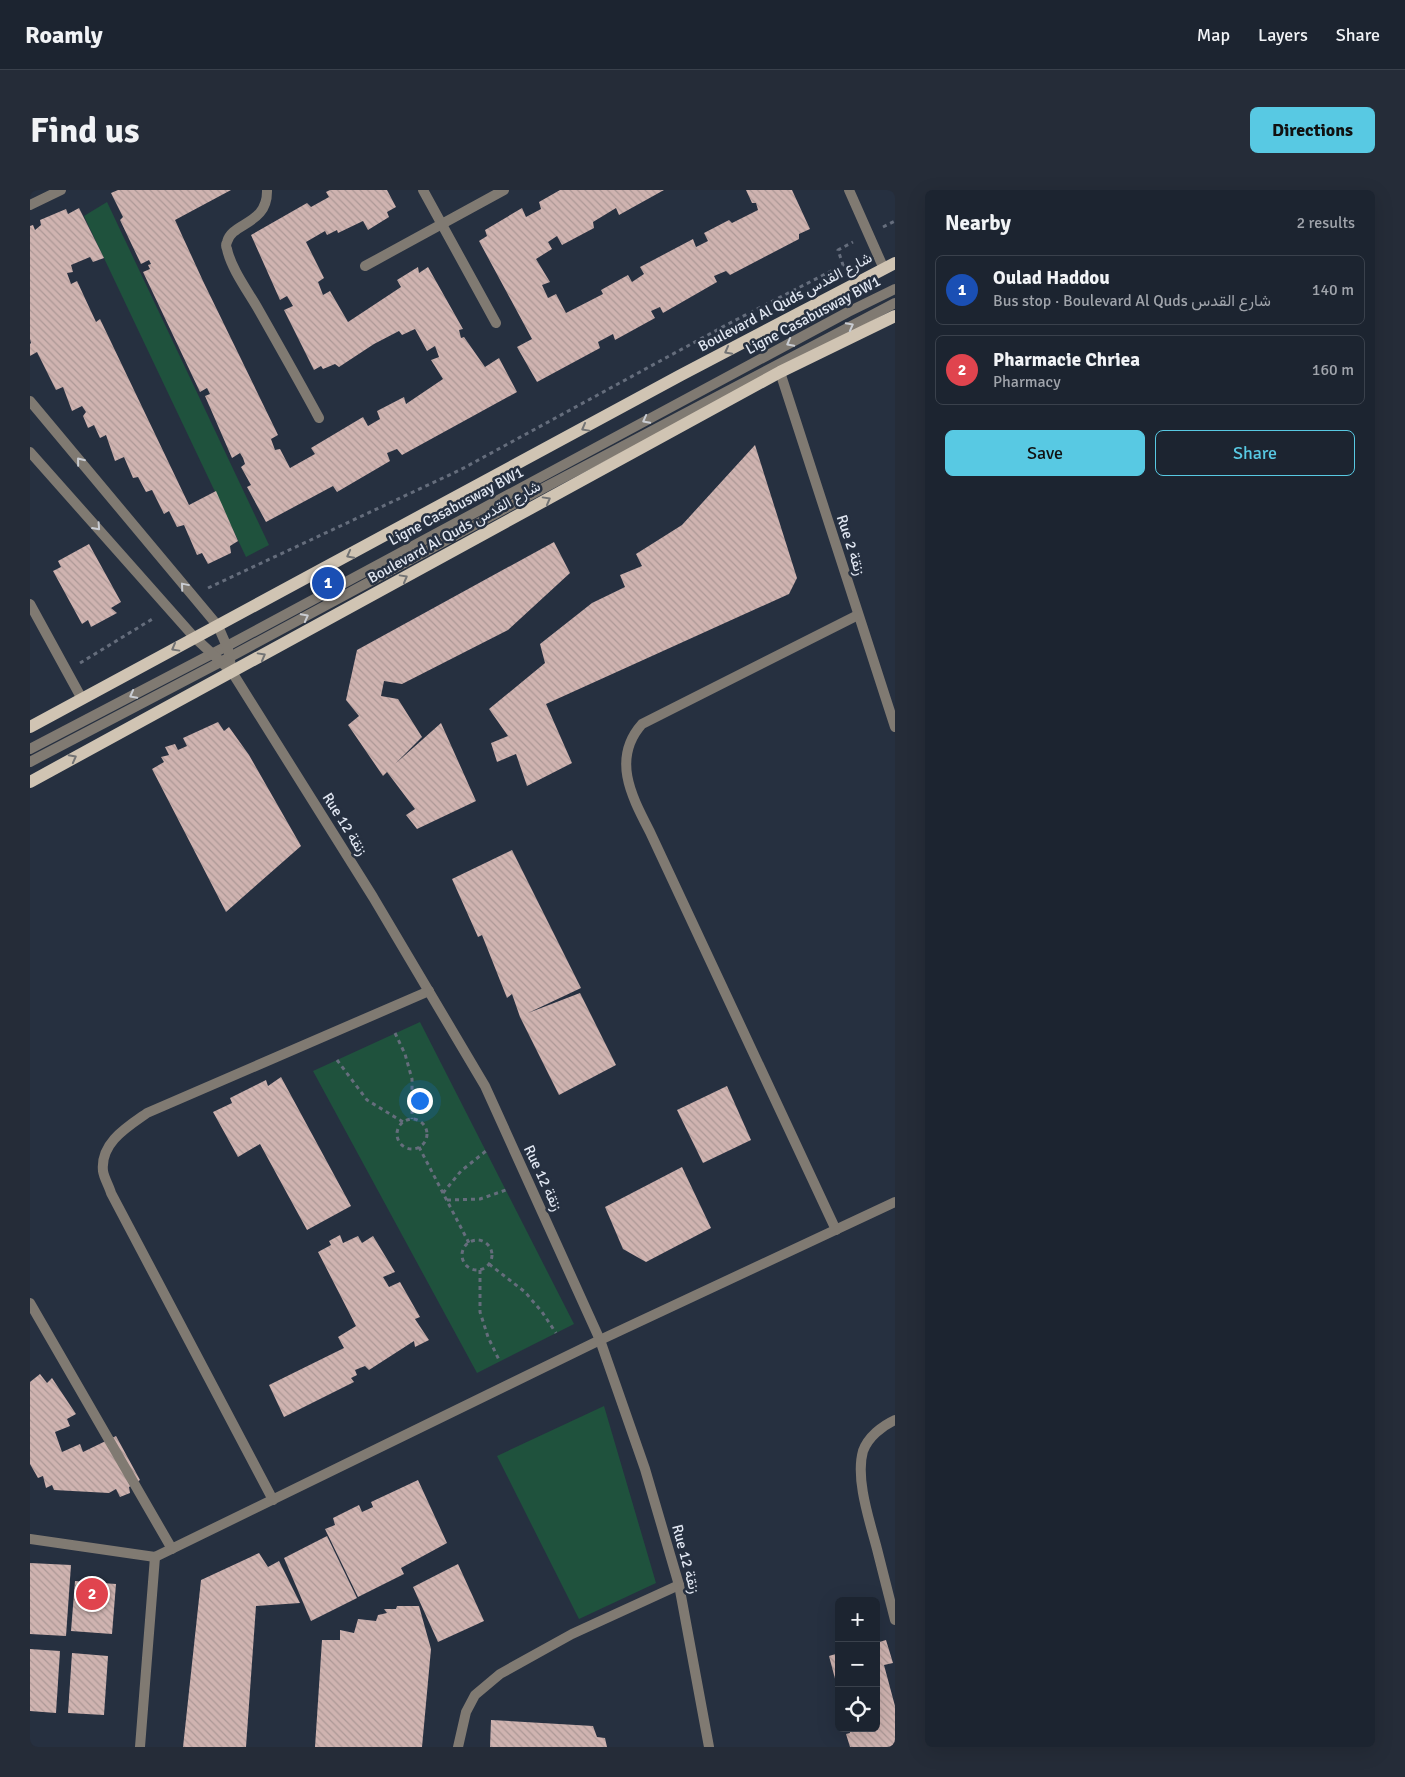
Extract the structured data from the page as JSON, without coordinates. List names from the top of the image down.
{
  "streets": {
    "main road": ["Boulevard Al Quds شارع القدس"],
    "street": ["Ligne Casabusway BW1", "Rue 2 زنقة", "Rue 12 زنقة"]
  },
  "crossings": [
    ["Boulevard Al Quds شارع القدس", "Rue 2 زنقة"],
    ["Boulevard Al Quds شارع القدس", "Rue 12 زنقة"]
  ],
  "page": {
    "header": "Roamly",
    "nav": ["Map", "Layers", "Share"],
    "buttons": [
      "Directions",
      ["Save", "Share"]
    ],
    "title": "Find us",
    "heading": ["Nearby", "2 results"],
    "list": [
      {
        "mark": "1",
        "name": "Oulad Haddou",
        "note": "Bus stop · Boulevard Al Quds شارع القدس",
        "value": "140 m"
      },
      {
        "mark": "2",
        "name": "Pharmacie Chriea",
        "note": "Pharmacy",
        "value": "160 m"
      }
    ],
    "pins": ["1", "2"],
    "map_buttons": ["+", "−"]
  }
}
